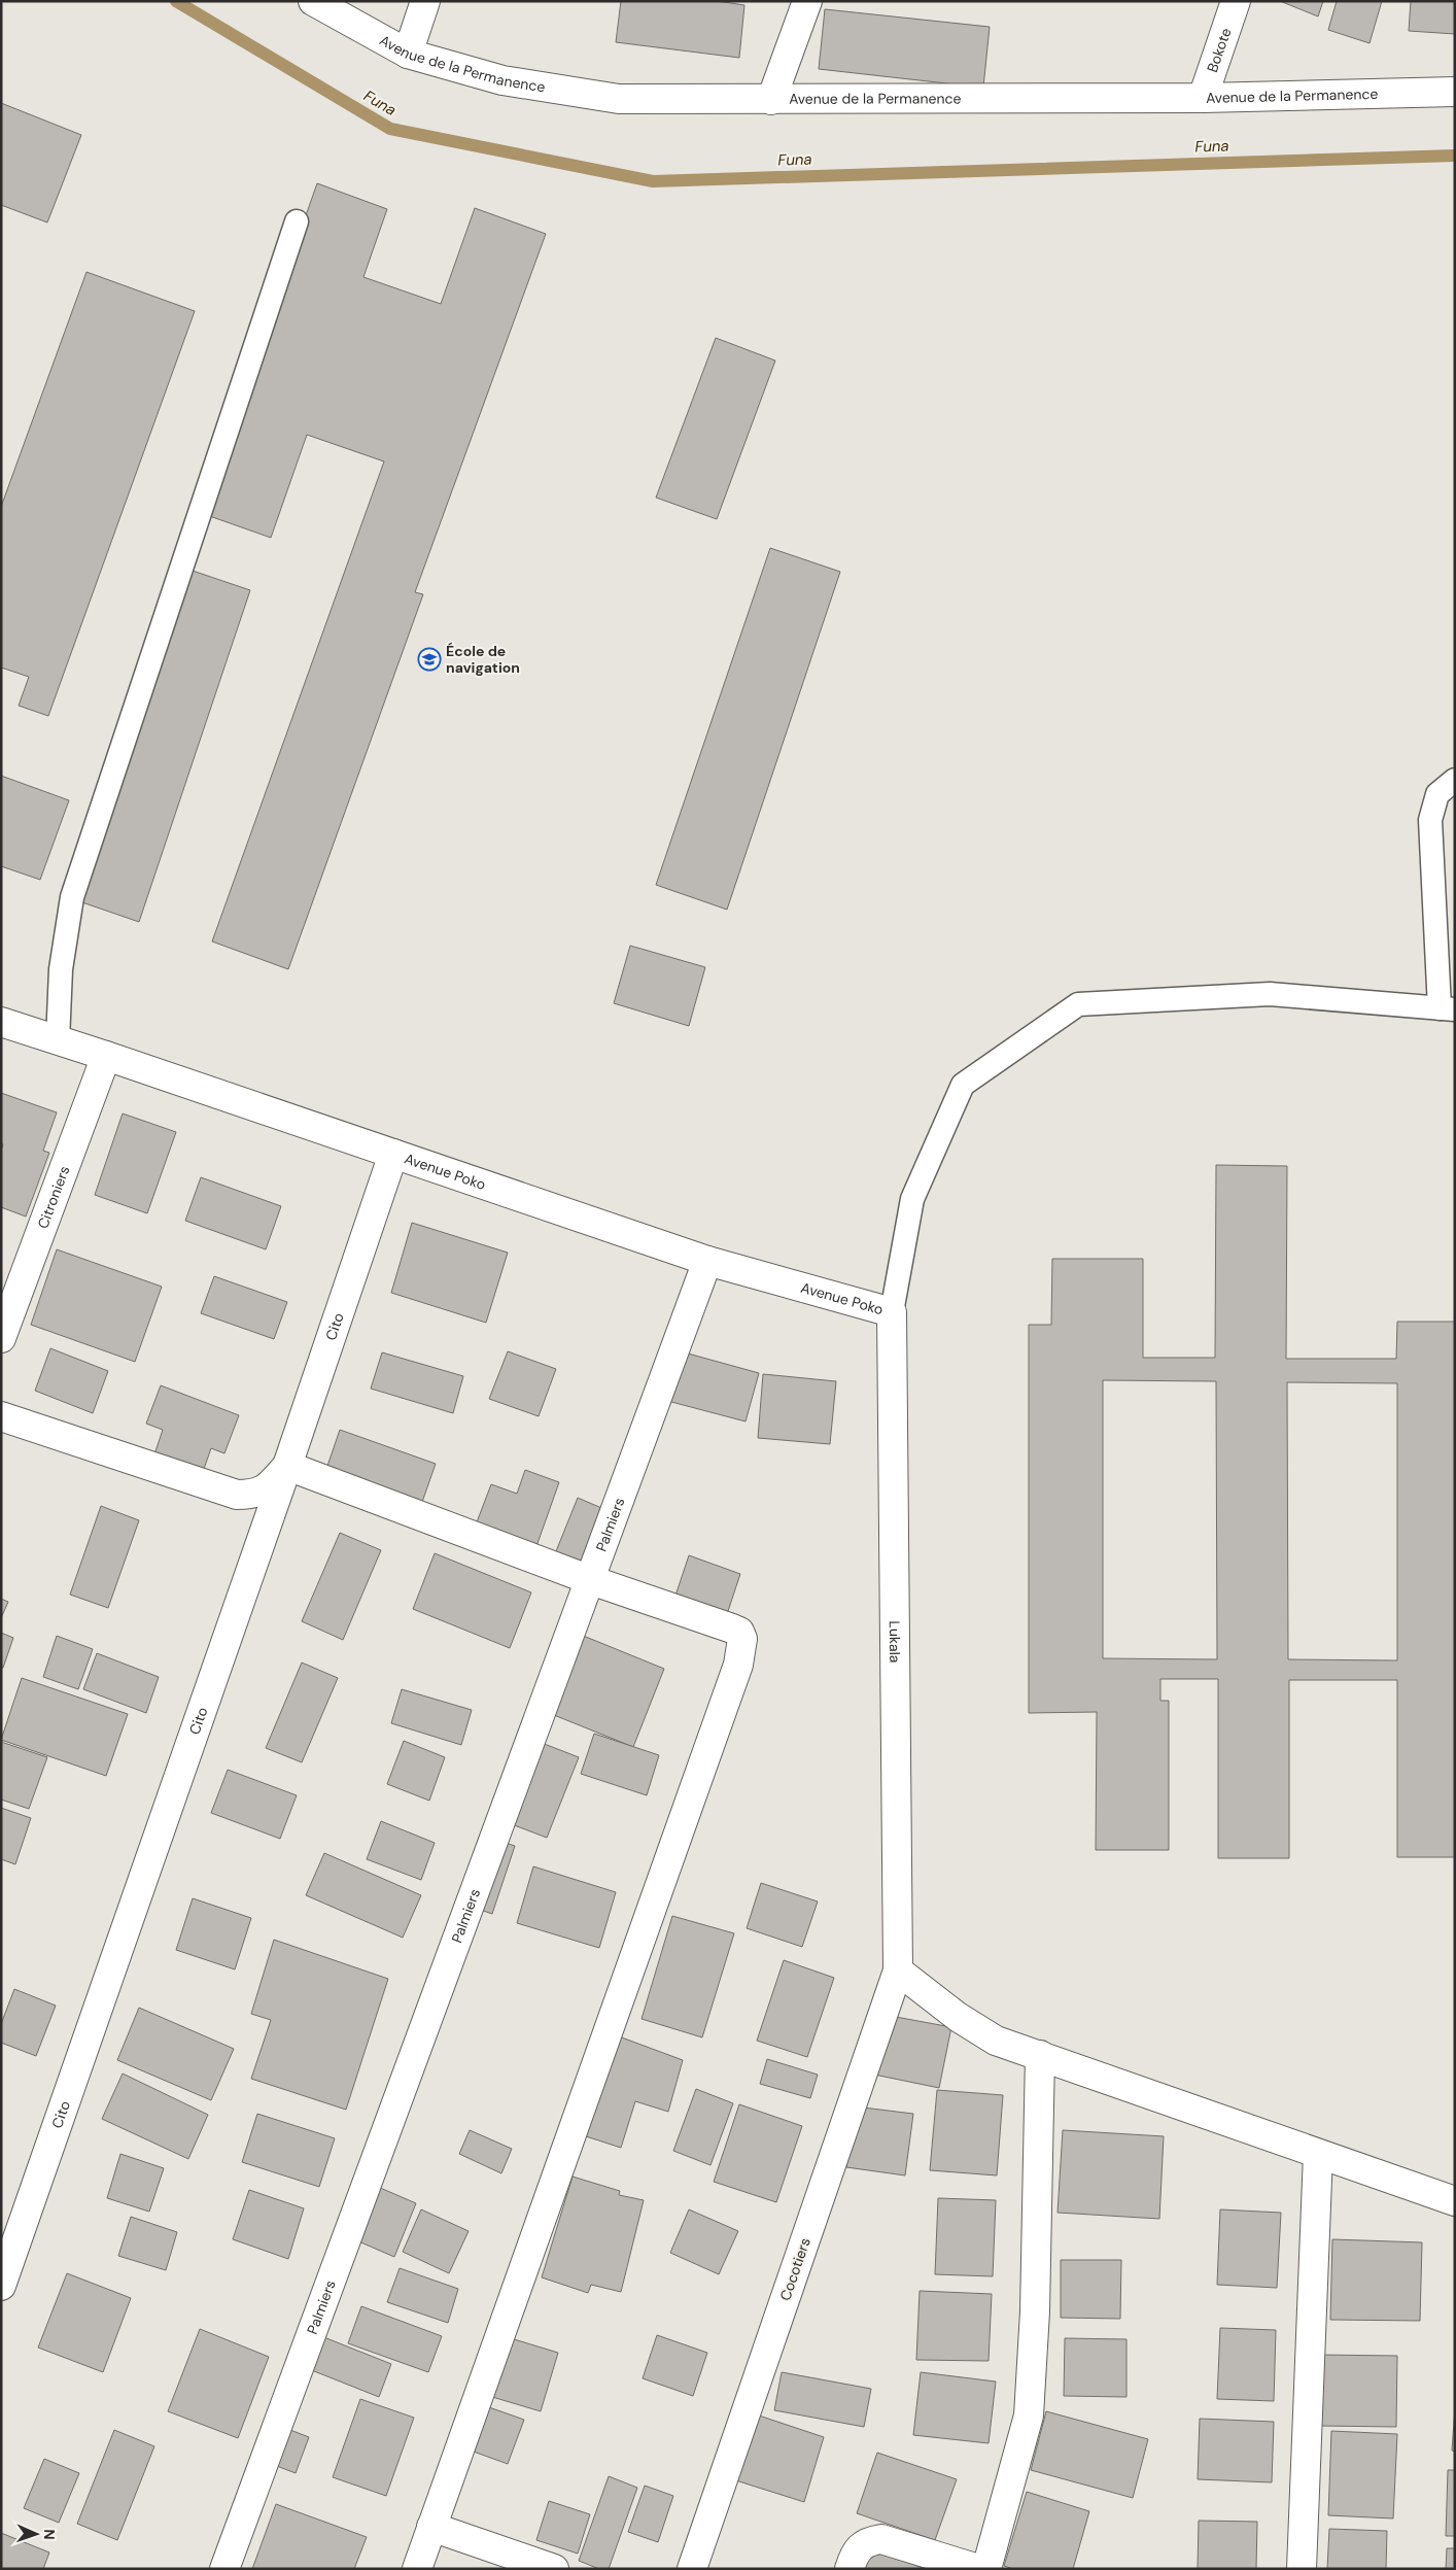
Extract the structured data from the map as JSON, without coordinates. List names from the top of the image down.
{
  "streets": {
    "street": [
      "Bokote",
      "Avenue de la Permanence",
      "Avenue Poko",
      "Citroniers",
      "Cito",
      "Palmiers",
      "Lukala",
      "Cocotiers"
    ]
  },
  "crossings": [
    ["Bokote", "Avenue de la Permanence"],
    ["Avenue Poko", "Citroniers"],
    ["Avenue Poko", "Cito"],
    ["Avenue Poko", "Palmiers"],
    ["Avenue Poko", "Lukala"],
    ["Lukala", "Cocotiers"]
  ],
  "water": ["Funa"],
  "places": {
    "school or university": ["École de navigation"]
  },
  "north": "right"
}
